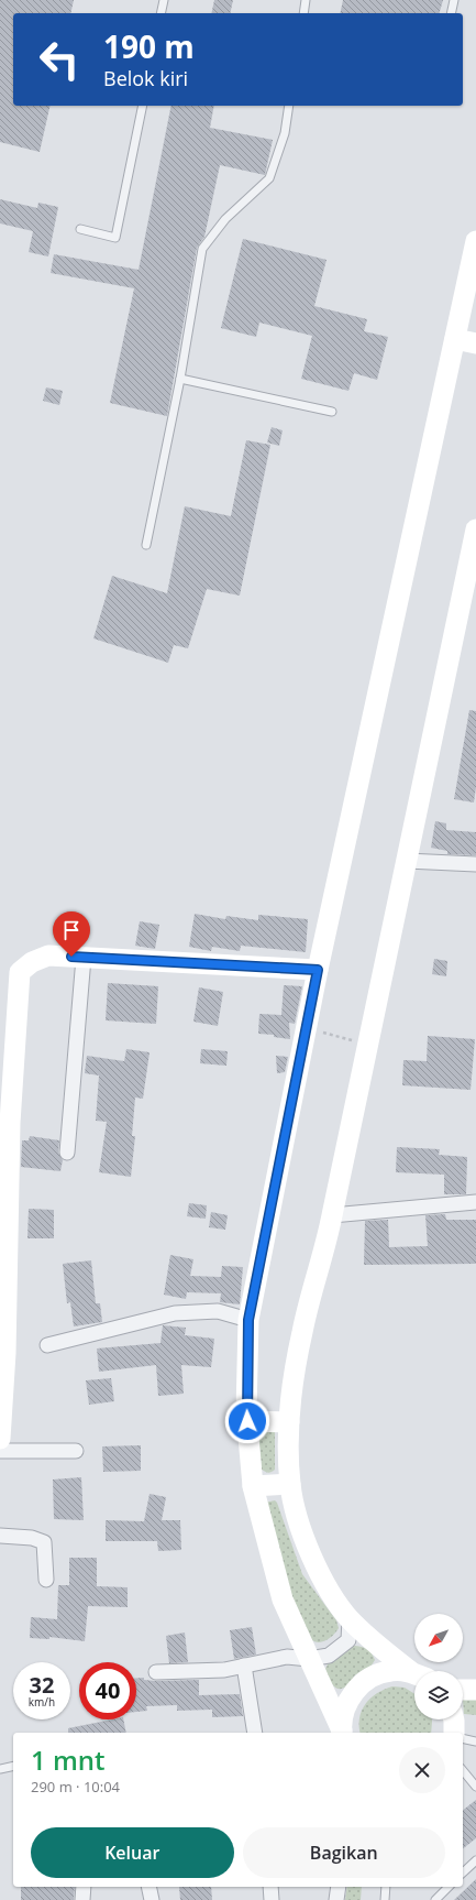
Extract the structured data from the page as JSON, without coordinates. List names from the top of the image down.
{
  "north": "bottom left",
  "page": {
    "turn": ["190 m", "Belok kiri"],
    "speed": "32 km/h",
    "limit": "40",
    "heading": ["1 mnt", "290 m · 10:04"],
    "buttons": ["Keluar", "Bagikan"]
  }
}
